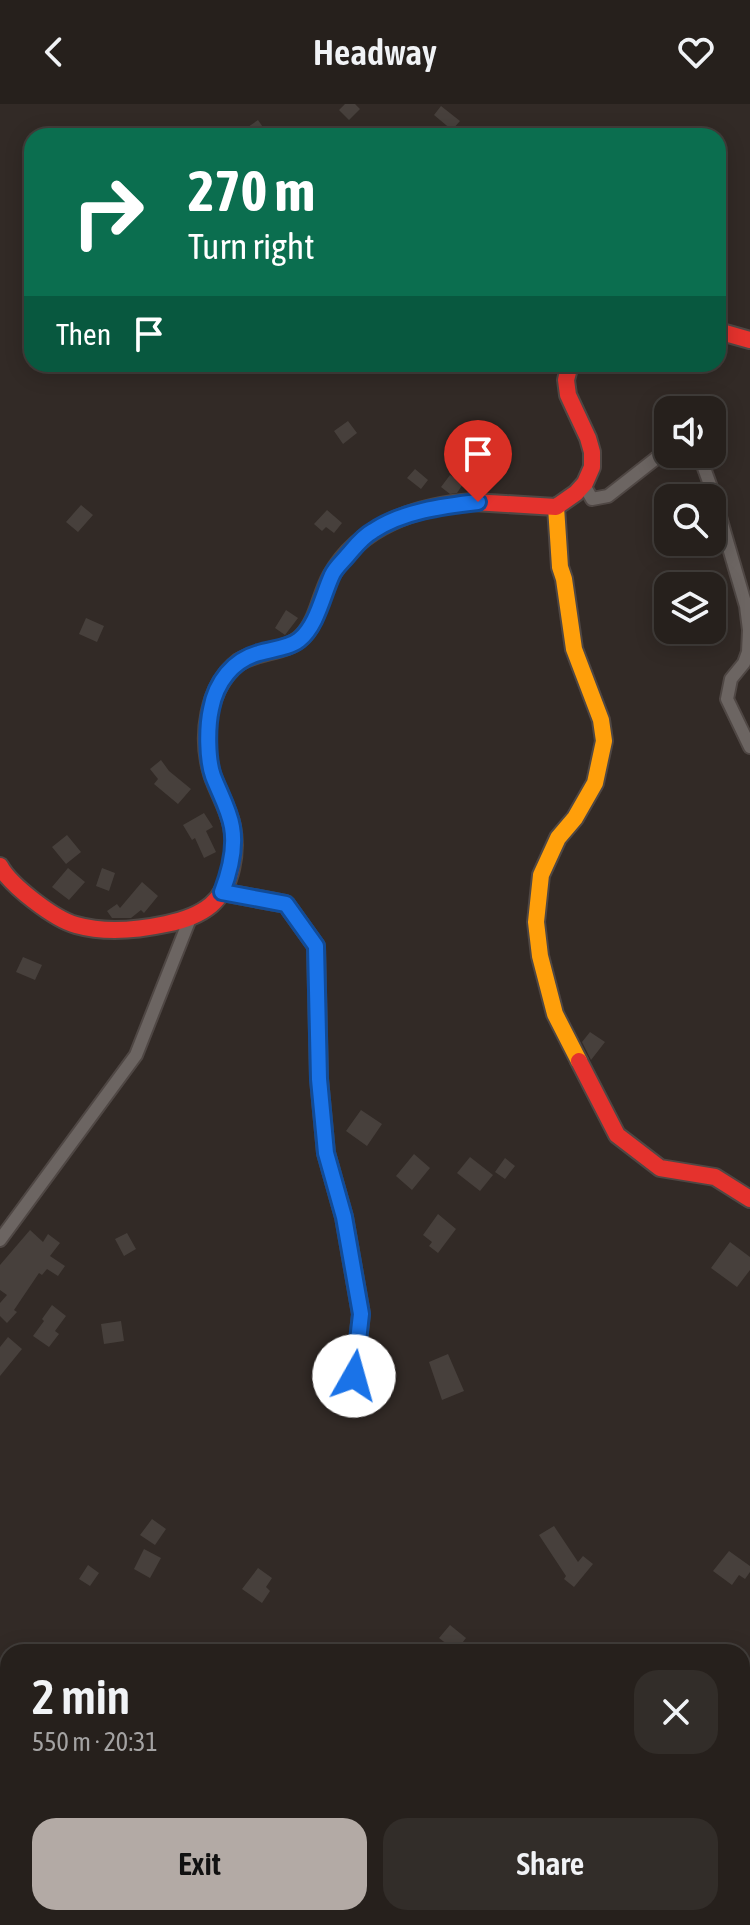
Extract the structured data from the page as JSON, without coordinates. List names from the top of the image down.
{
  "page": {
    "header": "Headway",
    "turn": ["270 m", "Turn right"],
    "then": "Then",
    "heading": ["2 min", "550 m · 20:31"],
    "buttons": ["Exit", "Share"]
  }
}
